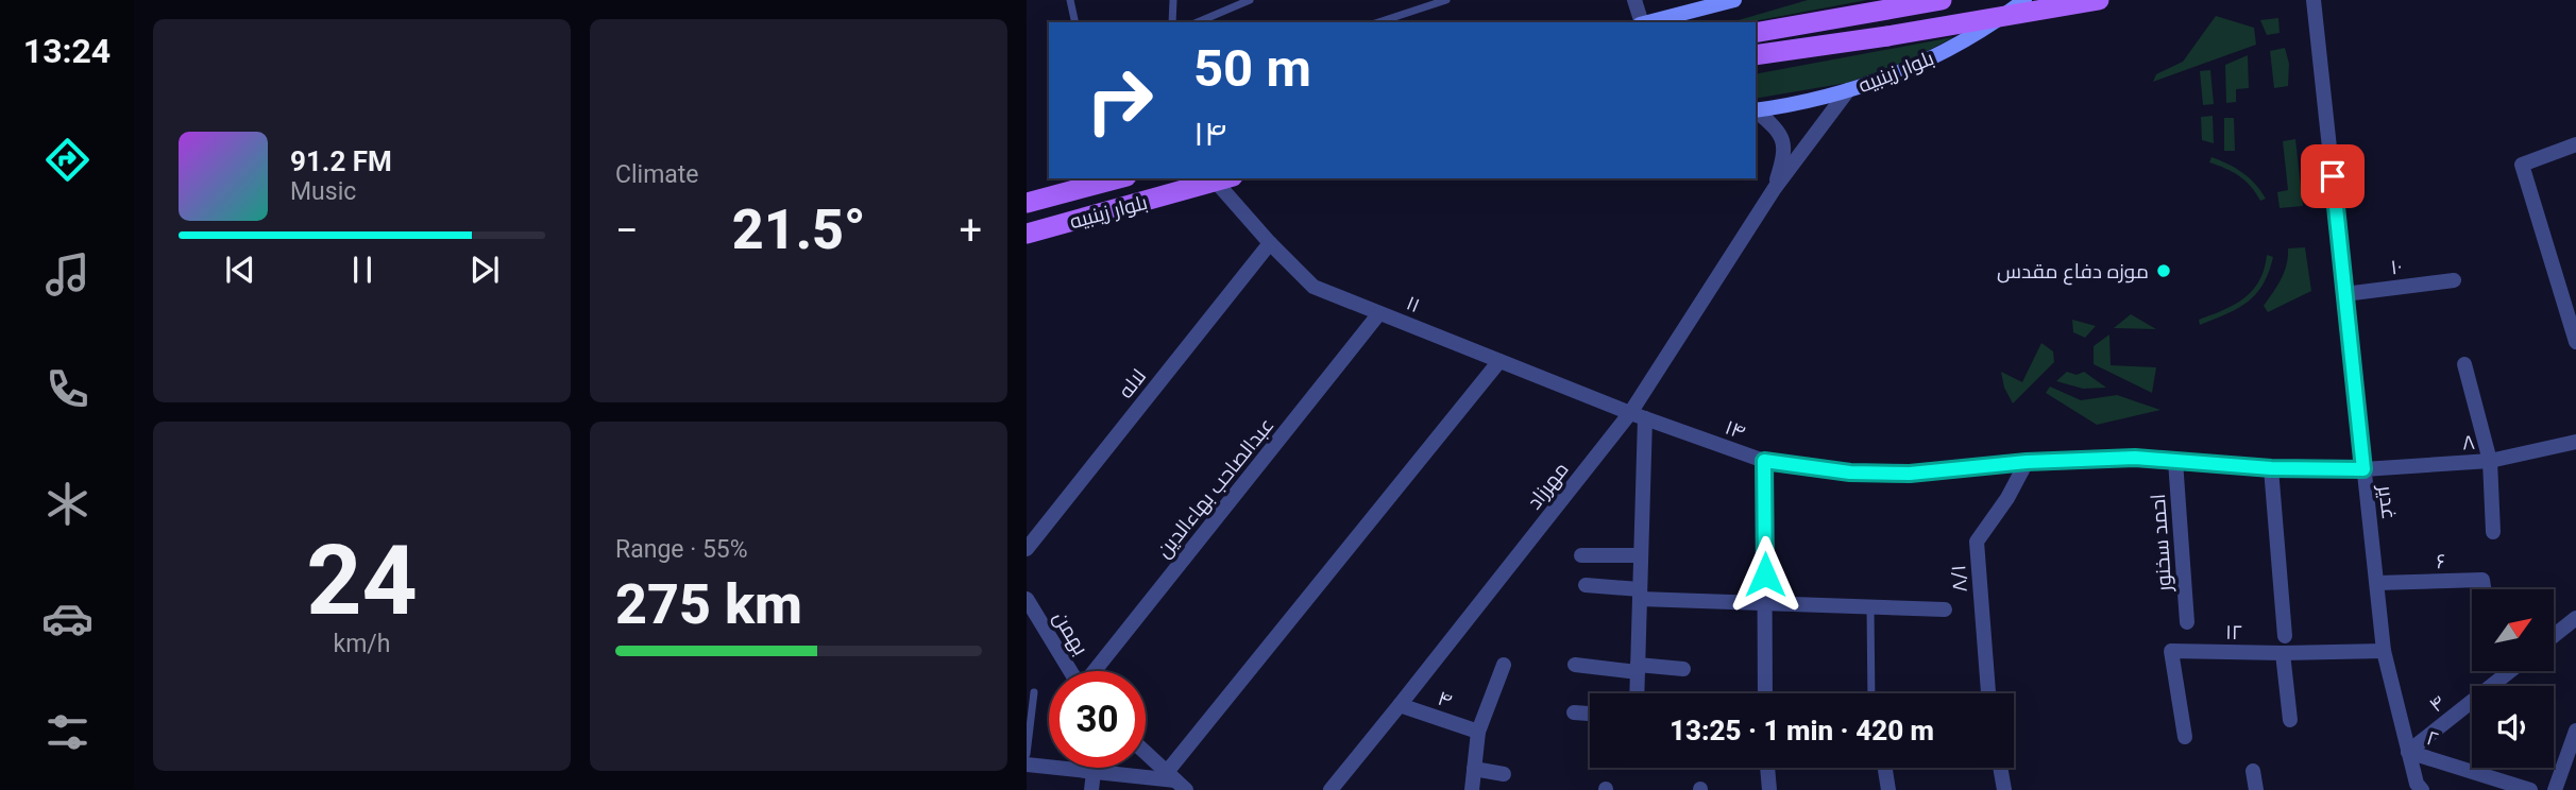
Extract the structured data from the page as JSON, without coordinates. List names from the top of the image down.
{
  "streets": {
    "main road": ["بلوار زینبیه"],
    "street": [
      "۱۰",
      "۱۱",
      "لاله",
      "۱۴",
      "۸",
      "مهرزاد",
      "عبدالصاحب بهاءالدین",
      "غدیر",
      "احمد سخنور",
      "۶",
      "۸/۱",
      "۱۲",
      "بهمن",
      "۴",
      "۲"
    ]
  },
  "crossings": [
    ["بلوار زینبیه", "۱۱"],
    ["۱۰", "غدیر"],
    ["۱۱", "لاله"],
    ["۱۱", "۱۴"],
    ["۱۱", "مهرزاد"],
    ["۱۱", "عبدالصاحب بهاءالدین"],
    ["۱۴", "۸"],
    ["۱۴", "مهرزاد"],
    ["۱۴", "غدیر"],
    ["۱۴", "احمد سخنور"],
    ["۱۴", "۸/۱"],
    ["۸", "غدیر"],
    ["مهرزاد", "۴"],
    ["غدیر", "۶"],
    ["غدیر", "۱۲"],
    ["غدیر", "۴"],
    ["غدیر", "۲"],
    ["۴", "۲"]
  ],
  "places": ["موزه دفاع مقدس"],
  "north": "top right",
  "page": {
    "tabs": "13:24",
    "tile": [
      "Climate",
      ["24", "km/h"],
      ["Range · 55%", "275 km"]
    ],
    "turn": ["50 m", "۱۴"],
    "song": ["91.2 FM", "Music"],
    "heat": ["−", "21.5°", "+"],
    "limit": "30",
    "trip": "13:25 · 1 min · 420 m"
  }
}
